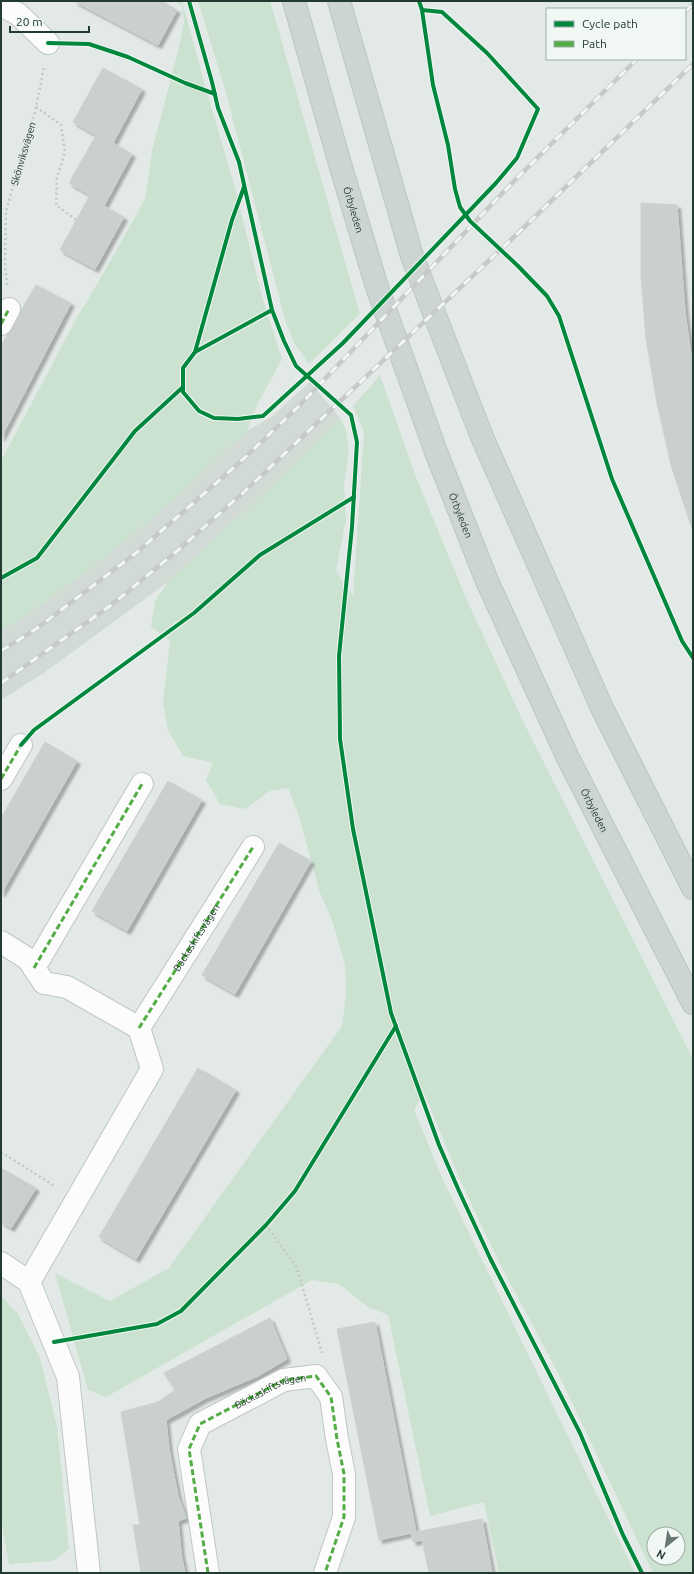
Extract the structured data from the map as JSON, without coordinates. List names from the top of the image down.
{
  "streets": {
    "main road": ["Örbyleden"],
    "street": ["Bäckaskiftsvägen"],
    "path": ["Skönviksvägen"]
  },
  "legend": ["Cycle path", "Path"],
  "scale_bar": "20 m",
  "north": "bottom left"
}
